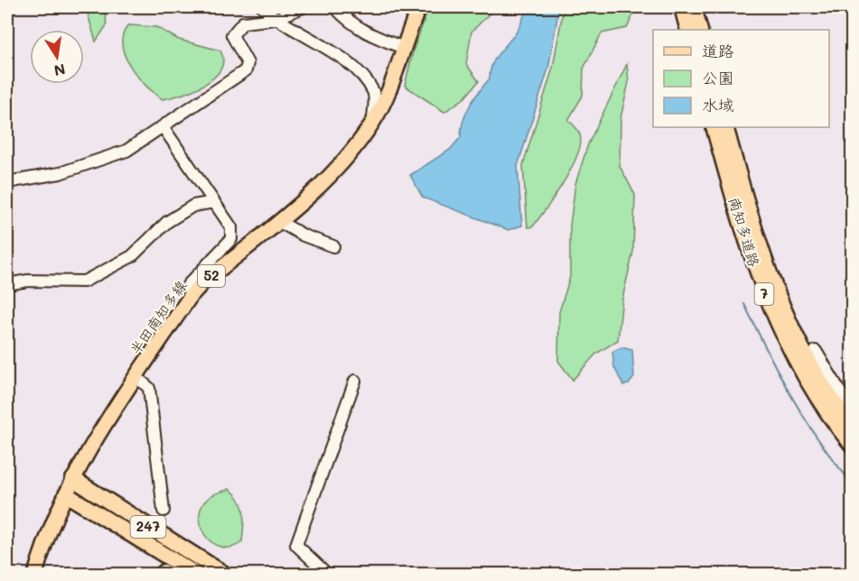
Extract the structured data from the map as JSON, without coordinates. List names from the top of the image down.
{
  "streets": {
    "highway": ["南知多道路", "7", "247"],
    "main road": ["52", "半田南知多線"]
  },
  "crossings": [
    ["半田南知多線", "247"]
  ],
  "legend": ["道路", "公園", "水域"],
  "north": "bottom"
}
